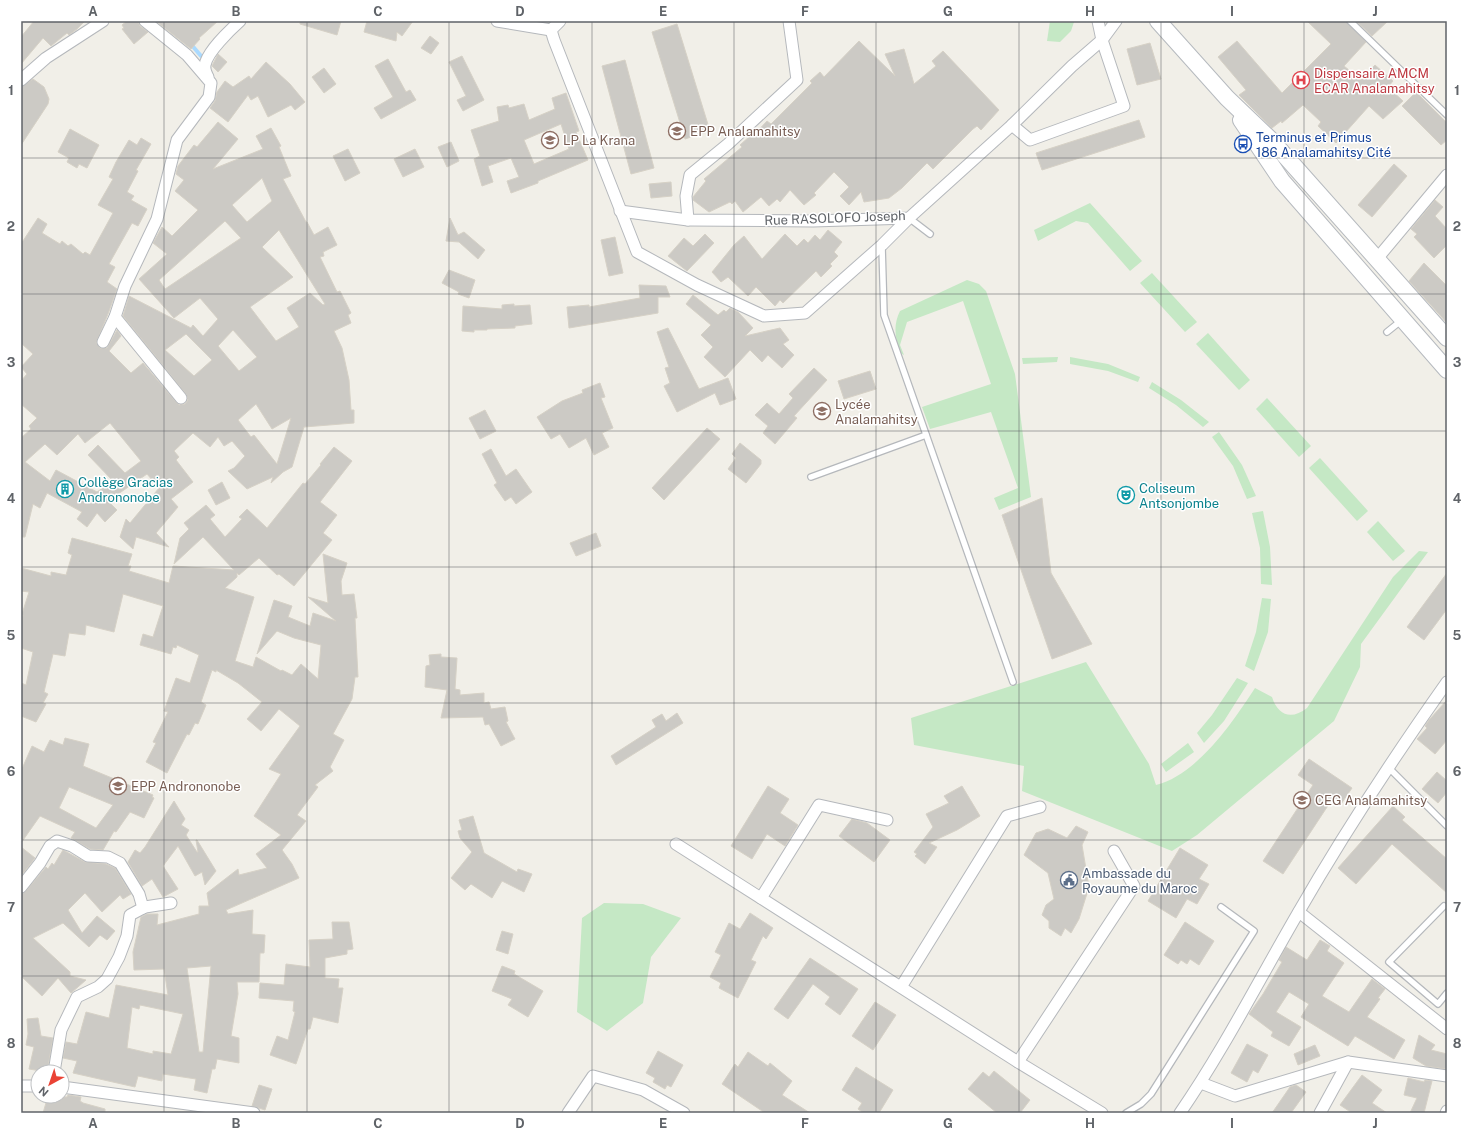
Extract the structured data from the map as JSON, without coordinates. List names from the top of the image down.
{
  "streets": {
    "street": ["Rue RASOLOFO Joseph"]
  },
  "places": {
    "hospital": ["Dispensaire AMCM ECAR Analamahitsy"],
    "school or university": [
      "EPP Analamahitsy",
      "LP La Krana",
      "Lycée Analamahitsy",
      "EPP Andrononobe",
      "CEG Analamahitsy"
    ],
    "bus stop": ["Terminus et Primus 186 Analamahitsy Cité"],
    "building": ["Collège Gracias Andrononobe"],
    "theatre": ["Coliseum Antsonjombe"],
    "public building": ["Ambassade du Royaume du Maroc"]
  },
  "north": "bottom left",
  "grid": {
    "columns": [
      "A",
      "B",
      "C",
      "D",
      "E",
      "F",
      "G",
      "H",
      "I",
      "J"
    ],
    "rows": [
      "1",
      "2",
      "3",
      "4",
      "5",
      "6",
      "7",
      "8"
    ]
  }
}
